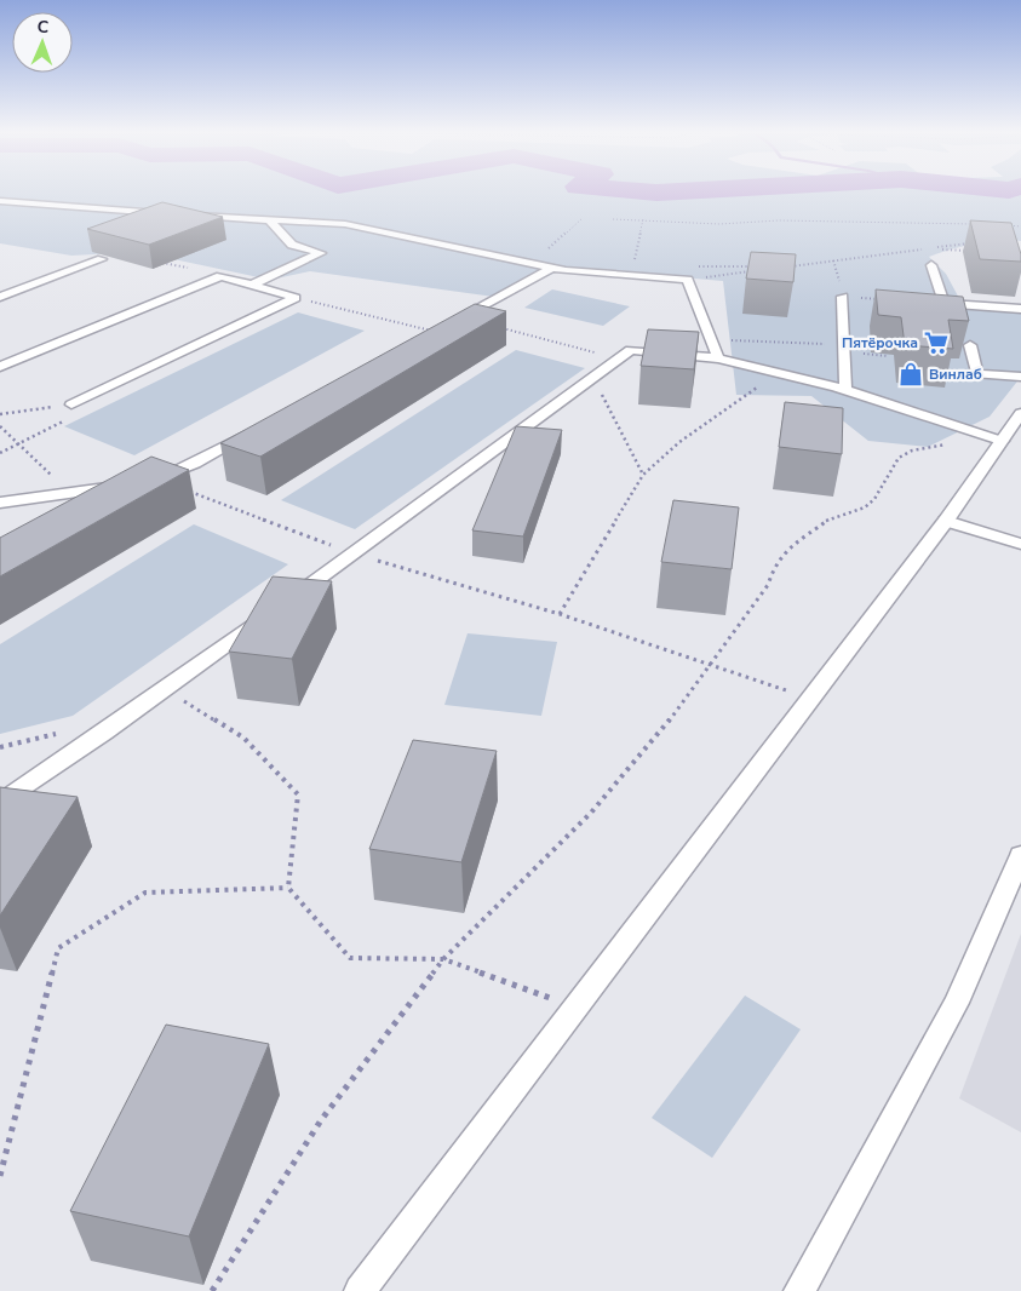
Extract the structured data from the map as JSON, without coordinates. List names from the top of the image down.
{
  "places": {
    "supermarket": ["Пятёрочка"],
    "shop": ["Винлаб"]
  },
  "north": "top"
}
